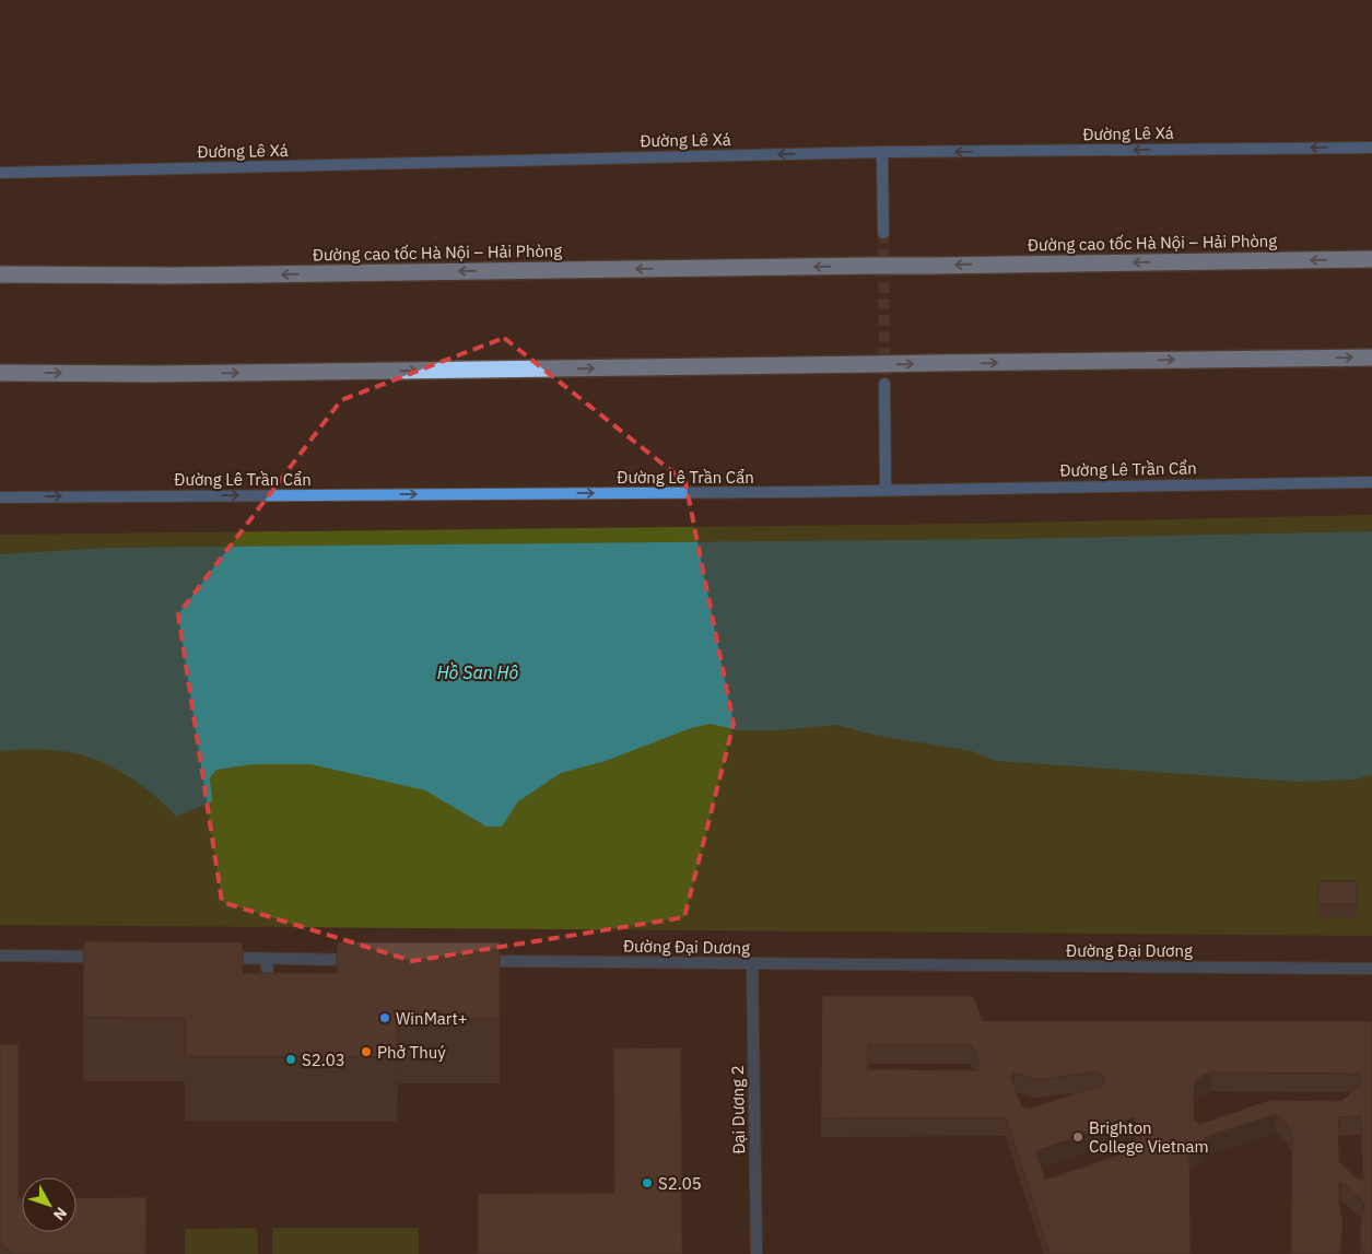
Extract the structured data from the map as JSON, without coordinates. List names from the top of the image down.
{
  "streets": {
    "highway": ["Đường cao tốc Hà Nội – Hải Phòng"],
    "main road": ["Đường Lê Xá", "Đường Lê Trần Cẩn"],
    "street": ["Đường Đại Dương", "Đại Dương 2"]
  },
  "crossings": [
    ["Đường Đại Dương", "Đại Dương 2"]
  ],
  "one_way": ["Đường Lê Xá", "Đường Lê Trần Cẩn"],
  "water": ["Hồ San Hô"],
  "places": [
    "WinMart+",
    "Phở Thuý",
    "S2.03",
    "Brighton College Vietnam",
    "S2.05"
  ],
  "north": "bottom right"
}
